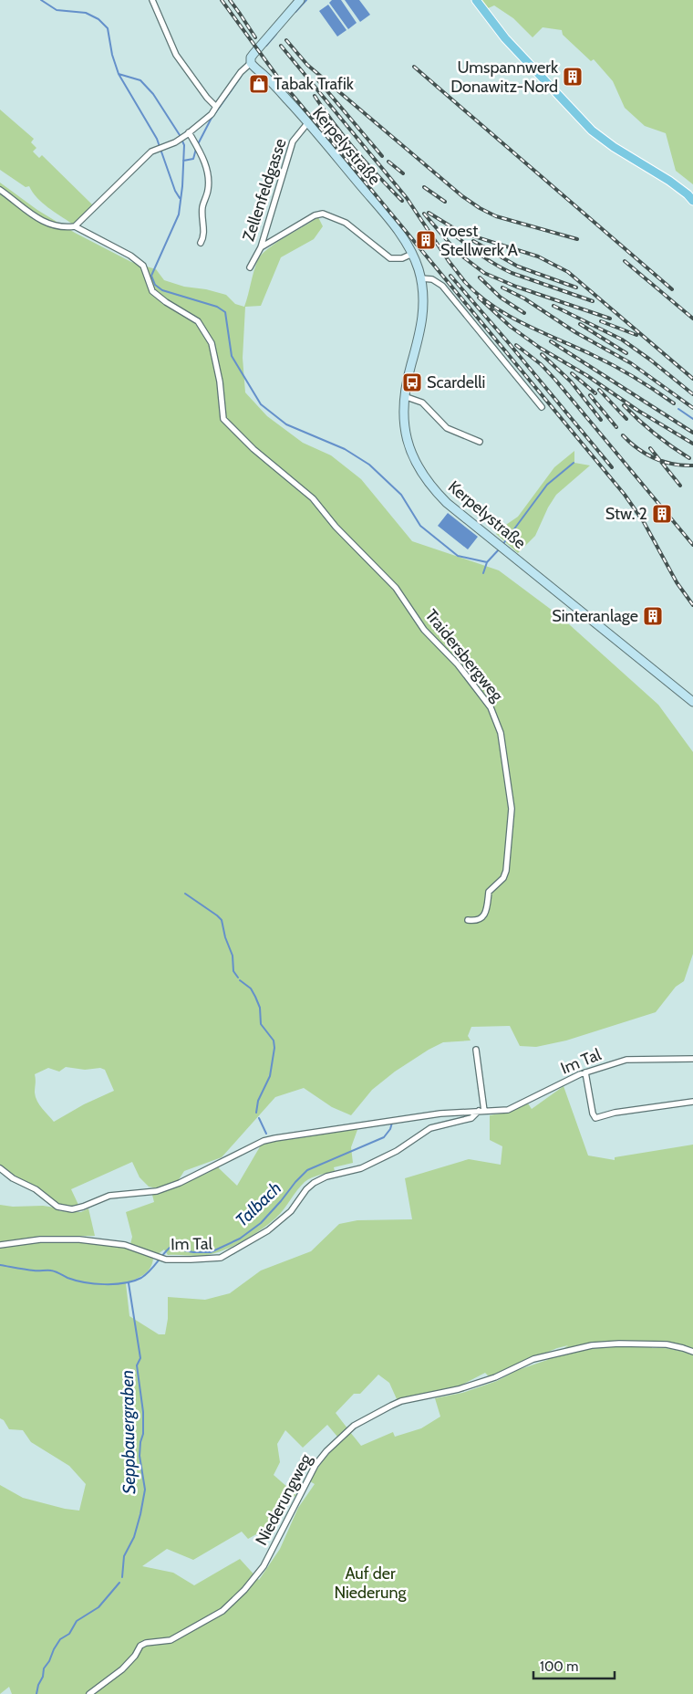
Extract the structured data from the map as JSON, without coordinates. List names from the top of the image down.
{
  "streets": {
    "main road": ["Kerpelystraße"],
    "street": [
      "Zellenfeldgasse",
      "Traidersbergweg",
      "Im Tal",
      "Niederungweg"
    ]
  },
  "crossings": [
    ["Kerpelystraße", "Zellenfeldgasse"]
  ],
  "water": ["Talbach", "Seppbauergraben"],
  "parks": ["Auf der Niederung"],
  "places": {
    "building": [
      "Umspannwerk Donawitz-Nord",
      "voest Stellwerk A",
      "Stw. 2",
      "Sinteranlage"
    ],
    "shop": ["Tabak Trafik"],
    "bus stop": ["Scardelli"]
  },
  "scale_bar": "100 m"
}
